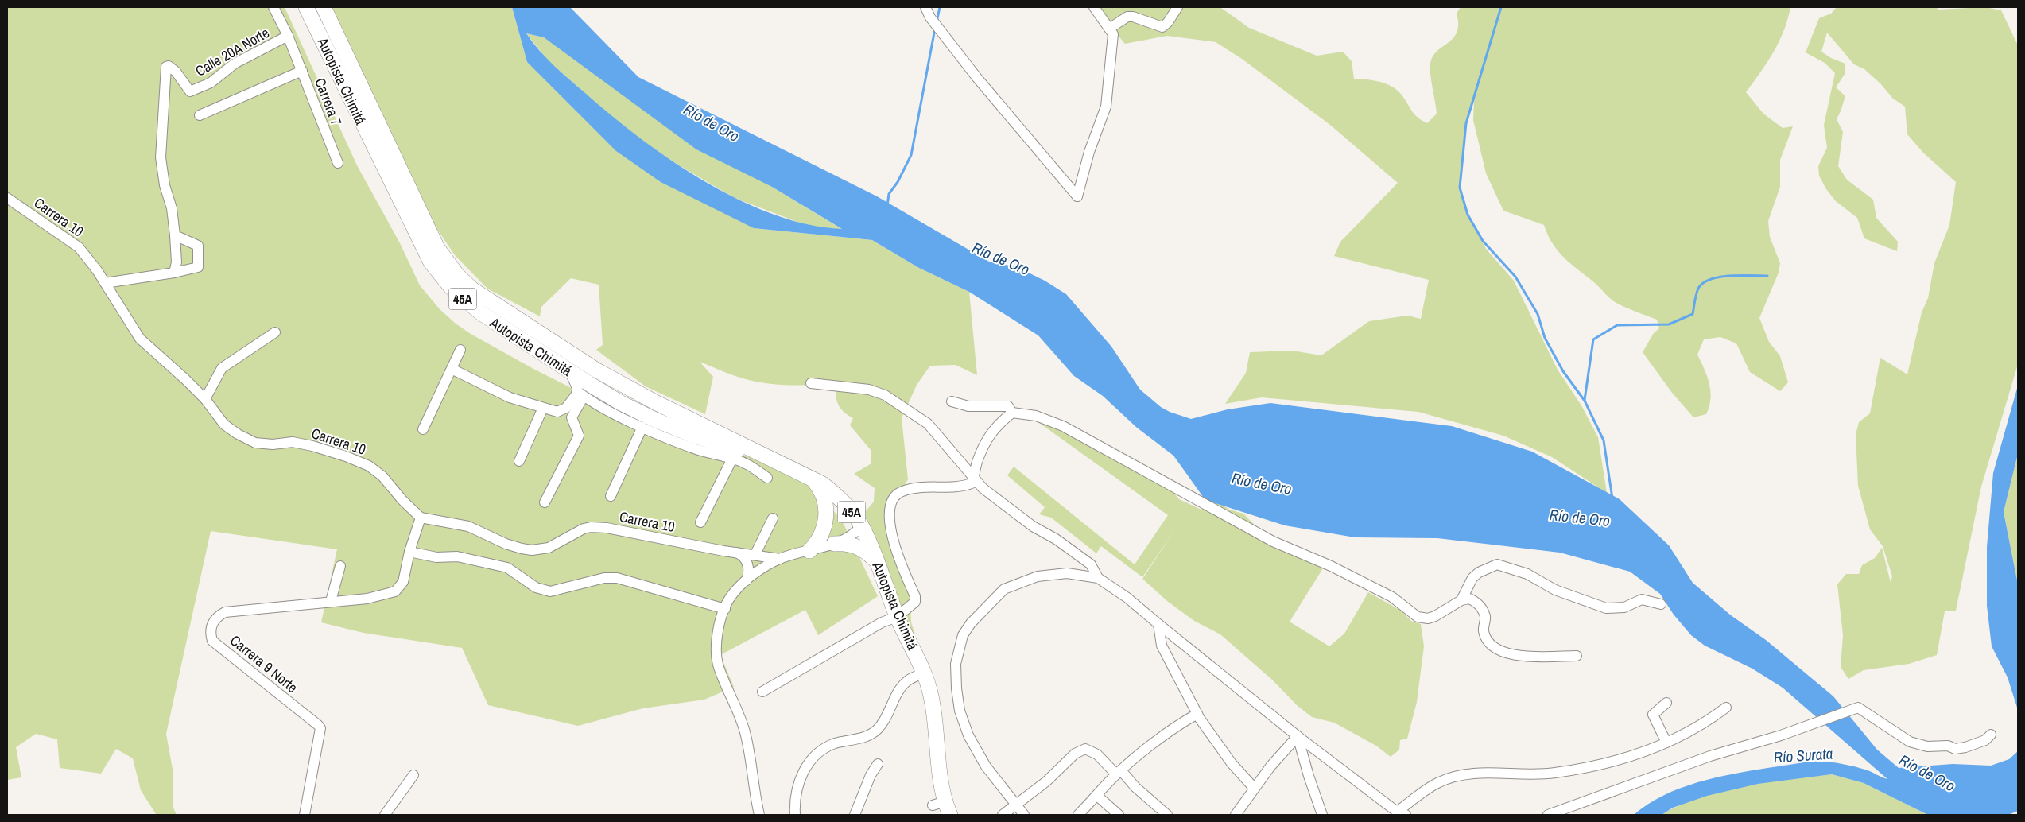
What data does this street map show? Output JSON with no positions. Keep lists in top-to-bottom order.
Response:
{
  "streets": {
    "highway": ["Autopista Chimitá", "45A"],
    "street": [
      "Calle 20A Norte",
      "Carrera 7",
      "Carrera 10",
      "Carrera 9 Norte"
    ]
  },
  "crossings": [
    ["Calle 20A Norte", "Carrera 7"]
  ],
  "water": ["Río de Oro", "Río Surata"]
}
